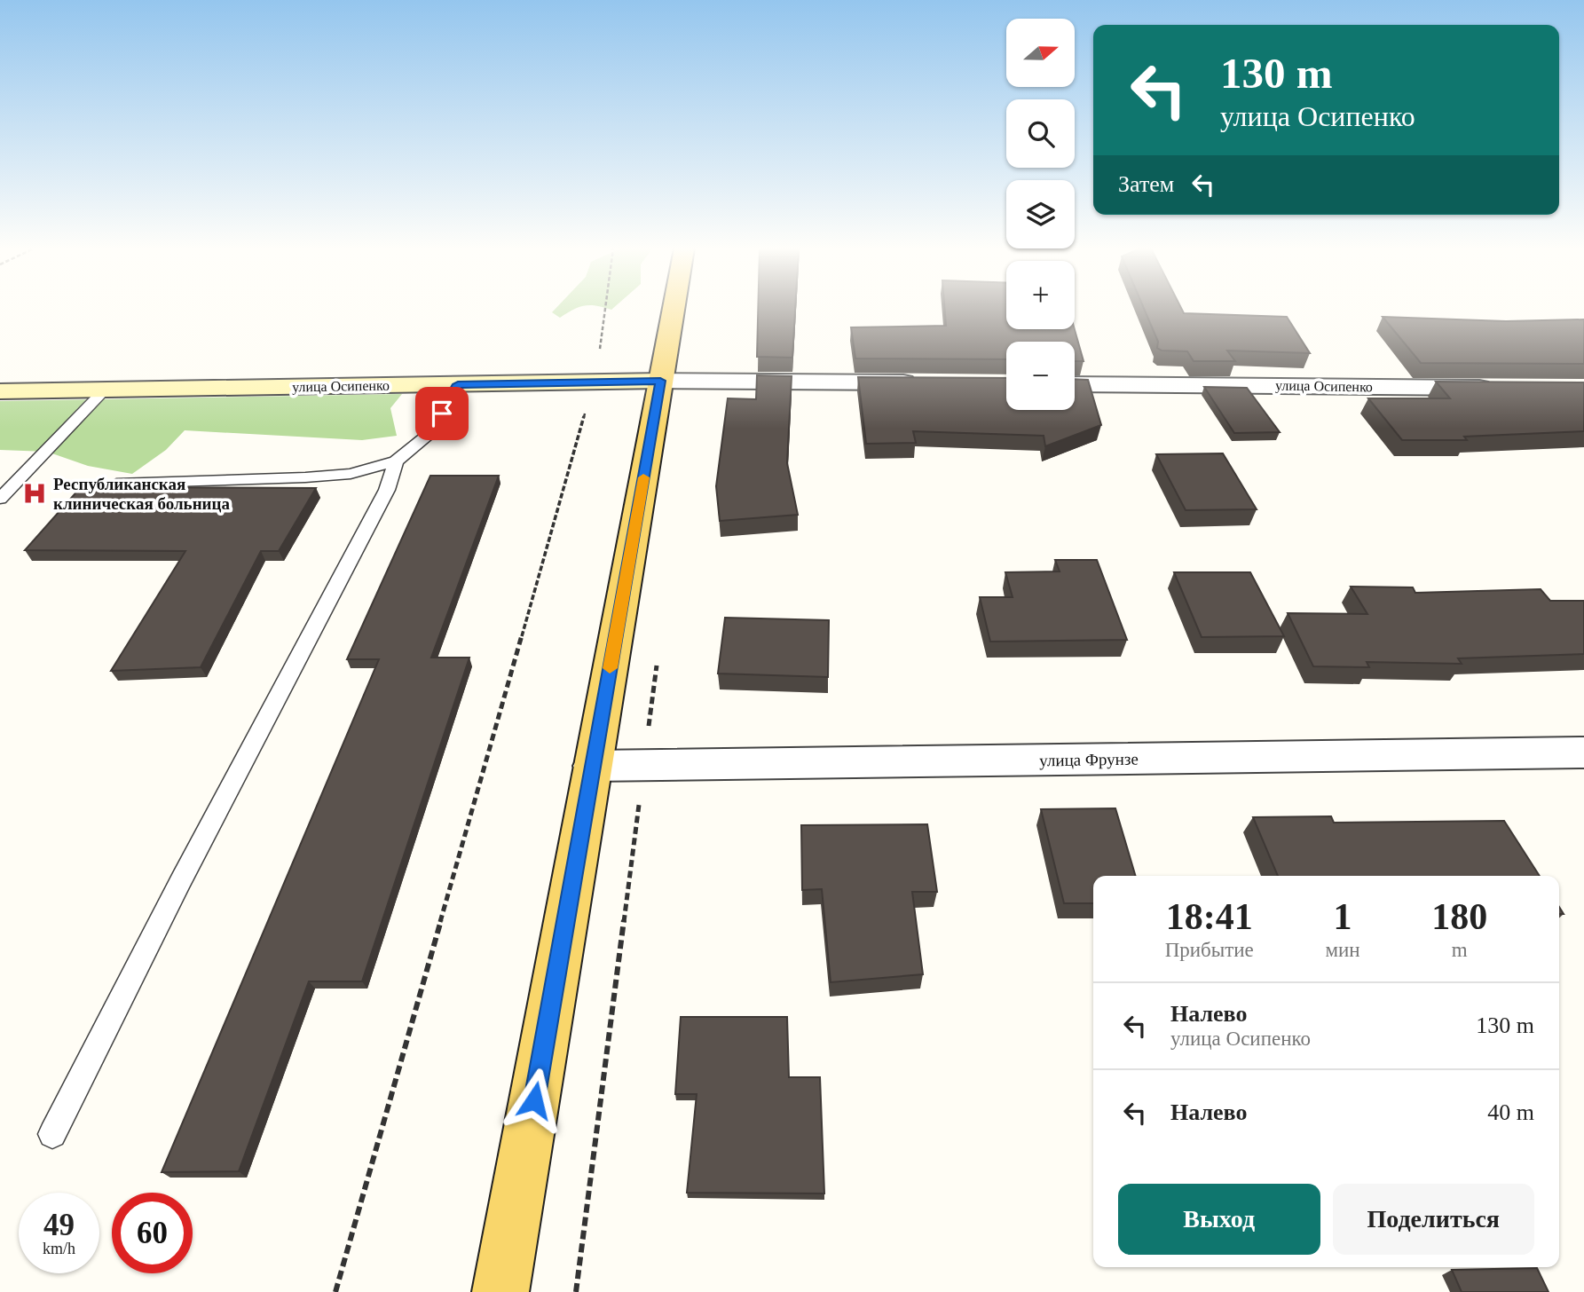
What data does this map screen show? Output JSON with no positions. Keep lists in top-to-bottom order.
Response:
{
  "streets": {
    "street": ["улица Осипенко", "улица Фрунзе"]
  },
  "places": {
    "hospital": ["Республиканская клиническая больница"]
  },
  "north": "right",
  "page": {
    "map_buttons": ["+", "−"],
    "turn": ["130 m", "улица Осипенко"],
    "then": "Затем",
    "eta": [
      "18:41",
      "Прибытие",
      "1",
      "мин",
      "180",
      "m"
    ],
    "list": [
      {
        "name": "Налево",
        "note": "улица Осипенко",
        "value": "130 m"
      },
      {
        "name": "Налево",
        "value": "40 m"
      }
    ],
    "buttons": ["Выход", "Поделиться"],
    "speed": "49 km/h",
    "limit": "60"
  }
}
